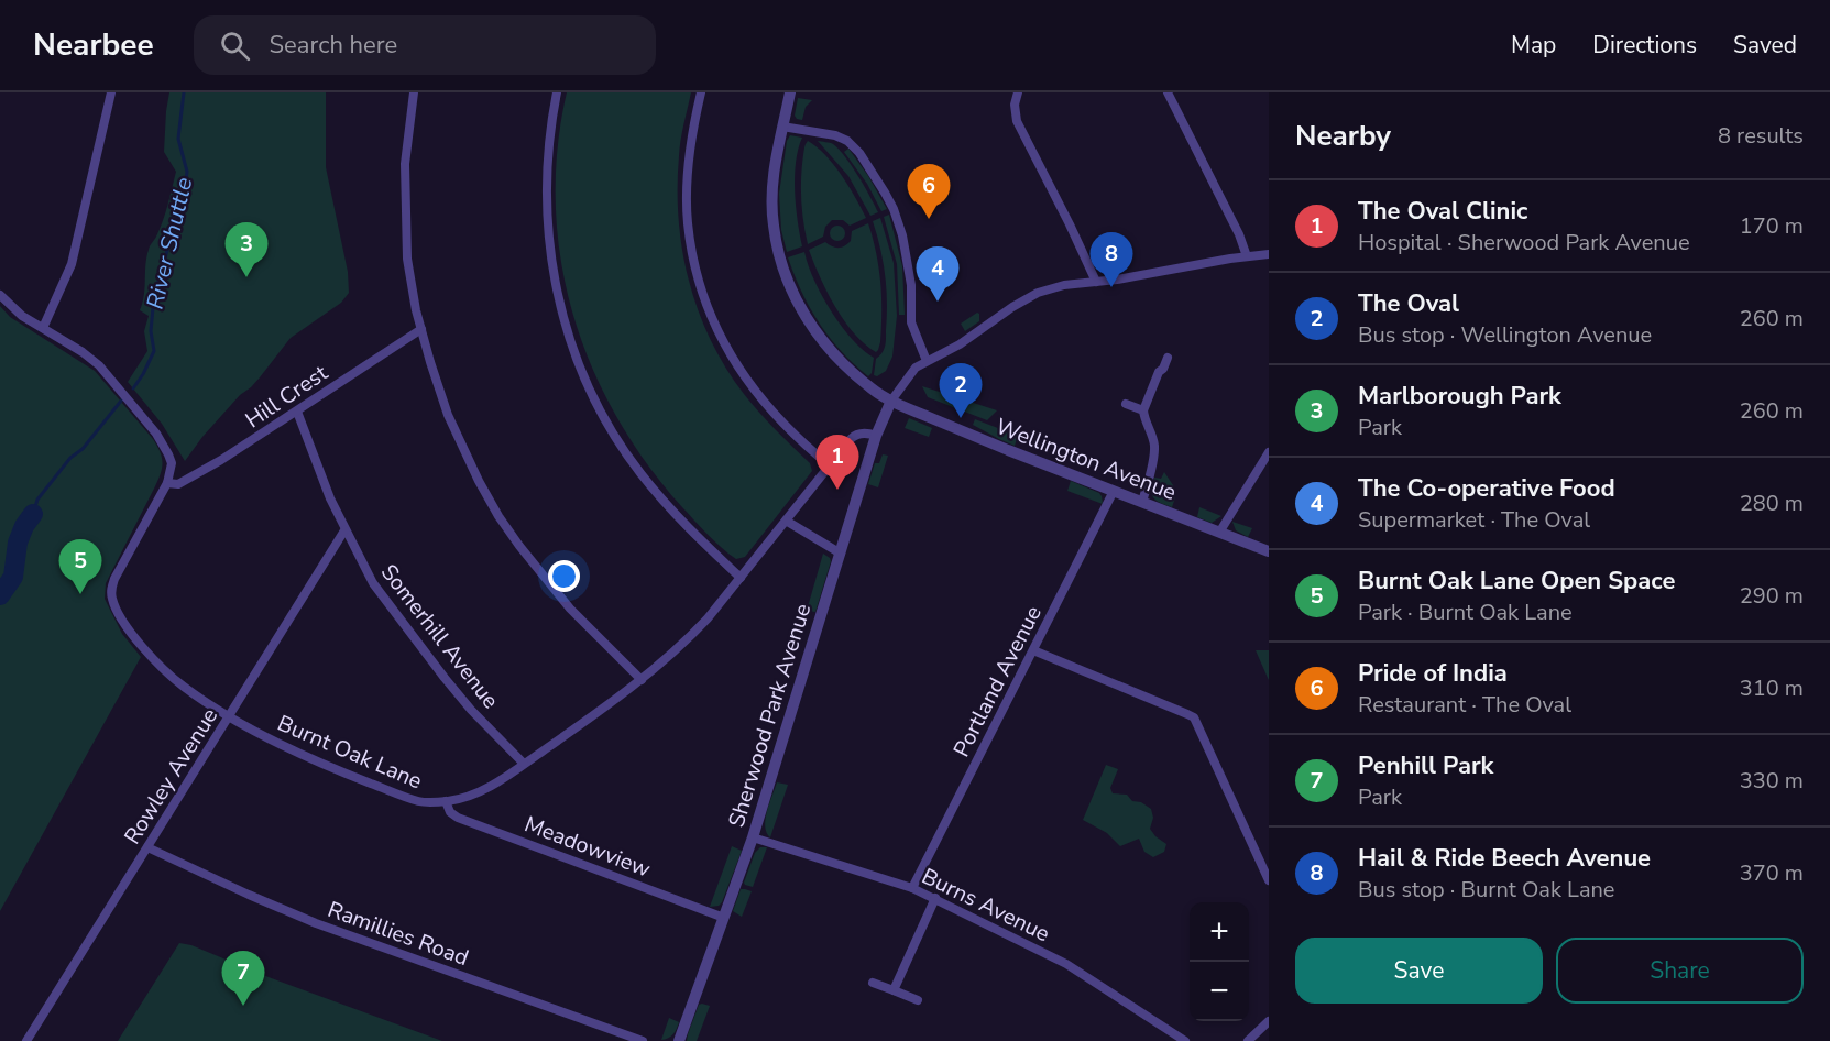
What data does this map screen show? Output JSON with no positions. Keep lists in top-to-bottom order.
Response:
{
  "streets": {
    "street": [
      "Hill Crest",
      "Wellington Avenue",
      "Somerhill Avenue",
      "Portland Avenue",
      "Sherwood Park Avenue",
      "Burnt Oak Lane",
      "Rowley Avenue",
      "Meadowview",
      "Burns Avenue",
      "Ramillies Road"
    ]
  },
  "crossings": [
    ["Hill Crest", "Somerhill Avenue"],
    ["Hill Crest", "Burnt Oak Lane"],
    ["Wellington Avenue", "Portland Avenue"],
    ["Wellington Avenue", "Sherwood Park Avenue"],
    ["Somerhill Avenue", "Burnt Oak Lane"],
    ["Somerhill Avenue", "Rowley Avenue"],
    ["Portland Avenue", "Burns Avenue"],
    ["Sherwood Park Avenue", "Burnt Oak Lane"],
    ["Sherwood Park Avenue", "Meadowview"],
    ["Sherwood Park Avenue", "Burns Avenue"],
    ["Burnt Oak Lane", "Rowley Avenue"],
    ["Burnt Oak Lane", "Meadowview"],
    ["Rowley Avenue", "Ramillies Road"]
  ],
  "water": ["River Shuttle"],
  "page": {
    "header": "Nearbee",
    "search": "Search here",
    "nav": ["Map", "Directions", "Saved"],
    "heading": ["Nearby", "8 results"],
    "pins": [
      "6",
      "3",
      "8",
      "4",
      "2",
      "1",
      "5",
      "7"
    ],
    "list": [
      {
        "mark": "1",
        "name": "The Oval Clinic",
        "note": "Hospital · Sherwood Park Avenue",
        "value": "170 m"
      },
      {
        "mark": "2",
        "name": "The Oval",
        "note": "Bus stop · Wellington Avenue",
        "value": "260 m"
      },
      {
        "mark": "3",
        "name": "Marlborough Park",
        "note": "Park",
        "value": "260 m"
      },
      {
        "mark": "4",
        "name": "The Co-operative Food",
        "note": "Supermarket · The Oval",
        "value": "280 m"
      },
      {
        "mark": "5",
        "name": "Burnt Oak Lane Open Space",
        "note": "Park · Burnt Oak Lane",
        "value": "290 m"
      },
      {
        "mark": "6",
        "name": "Pride of India",
        "note": "Restaurant · The Oval",
        "value": "310 m"
      },
      {
        "mark": "7",
        "name": "Penhill Park",
        "note": "Park",
        "value": "330 m"
      },
      {
        "mark": "8",
        "name": "Hail & Ride Beech Avenue",
        "note": "Bus stop · Burnt Oak Lane",
        "value": "370 m"
      }
    ],
    "map_buttons": ["+", "−"],
    "buttons": ["Save", "Share"]
  }
}
